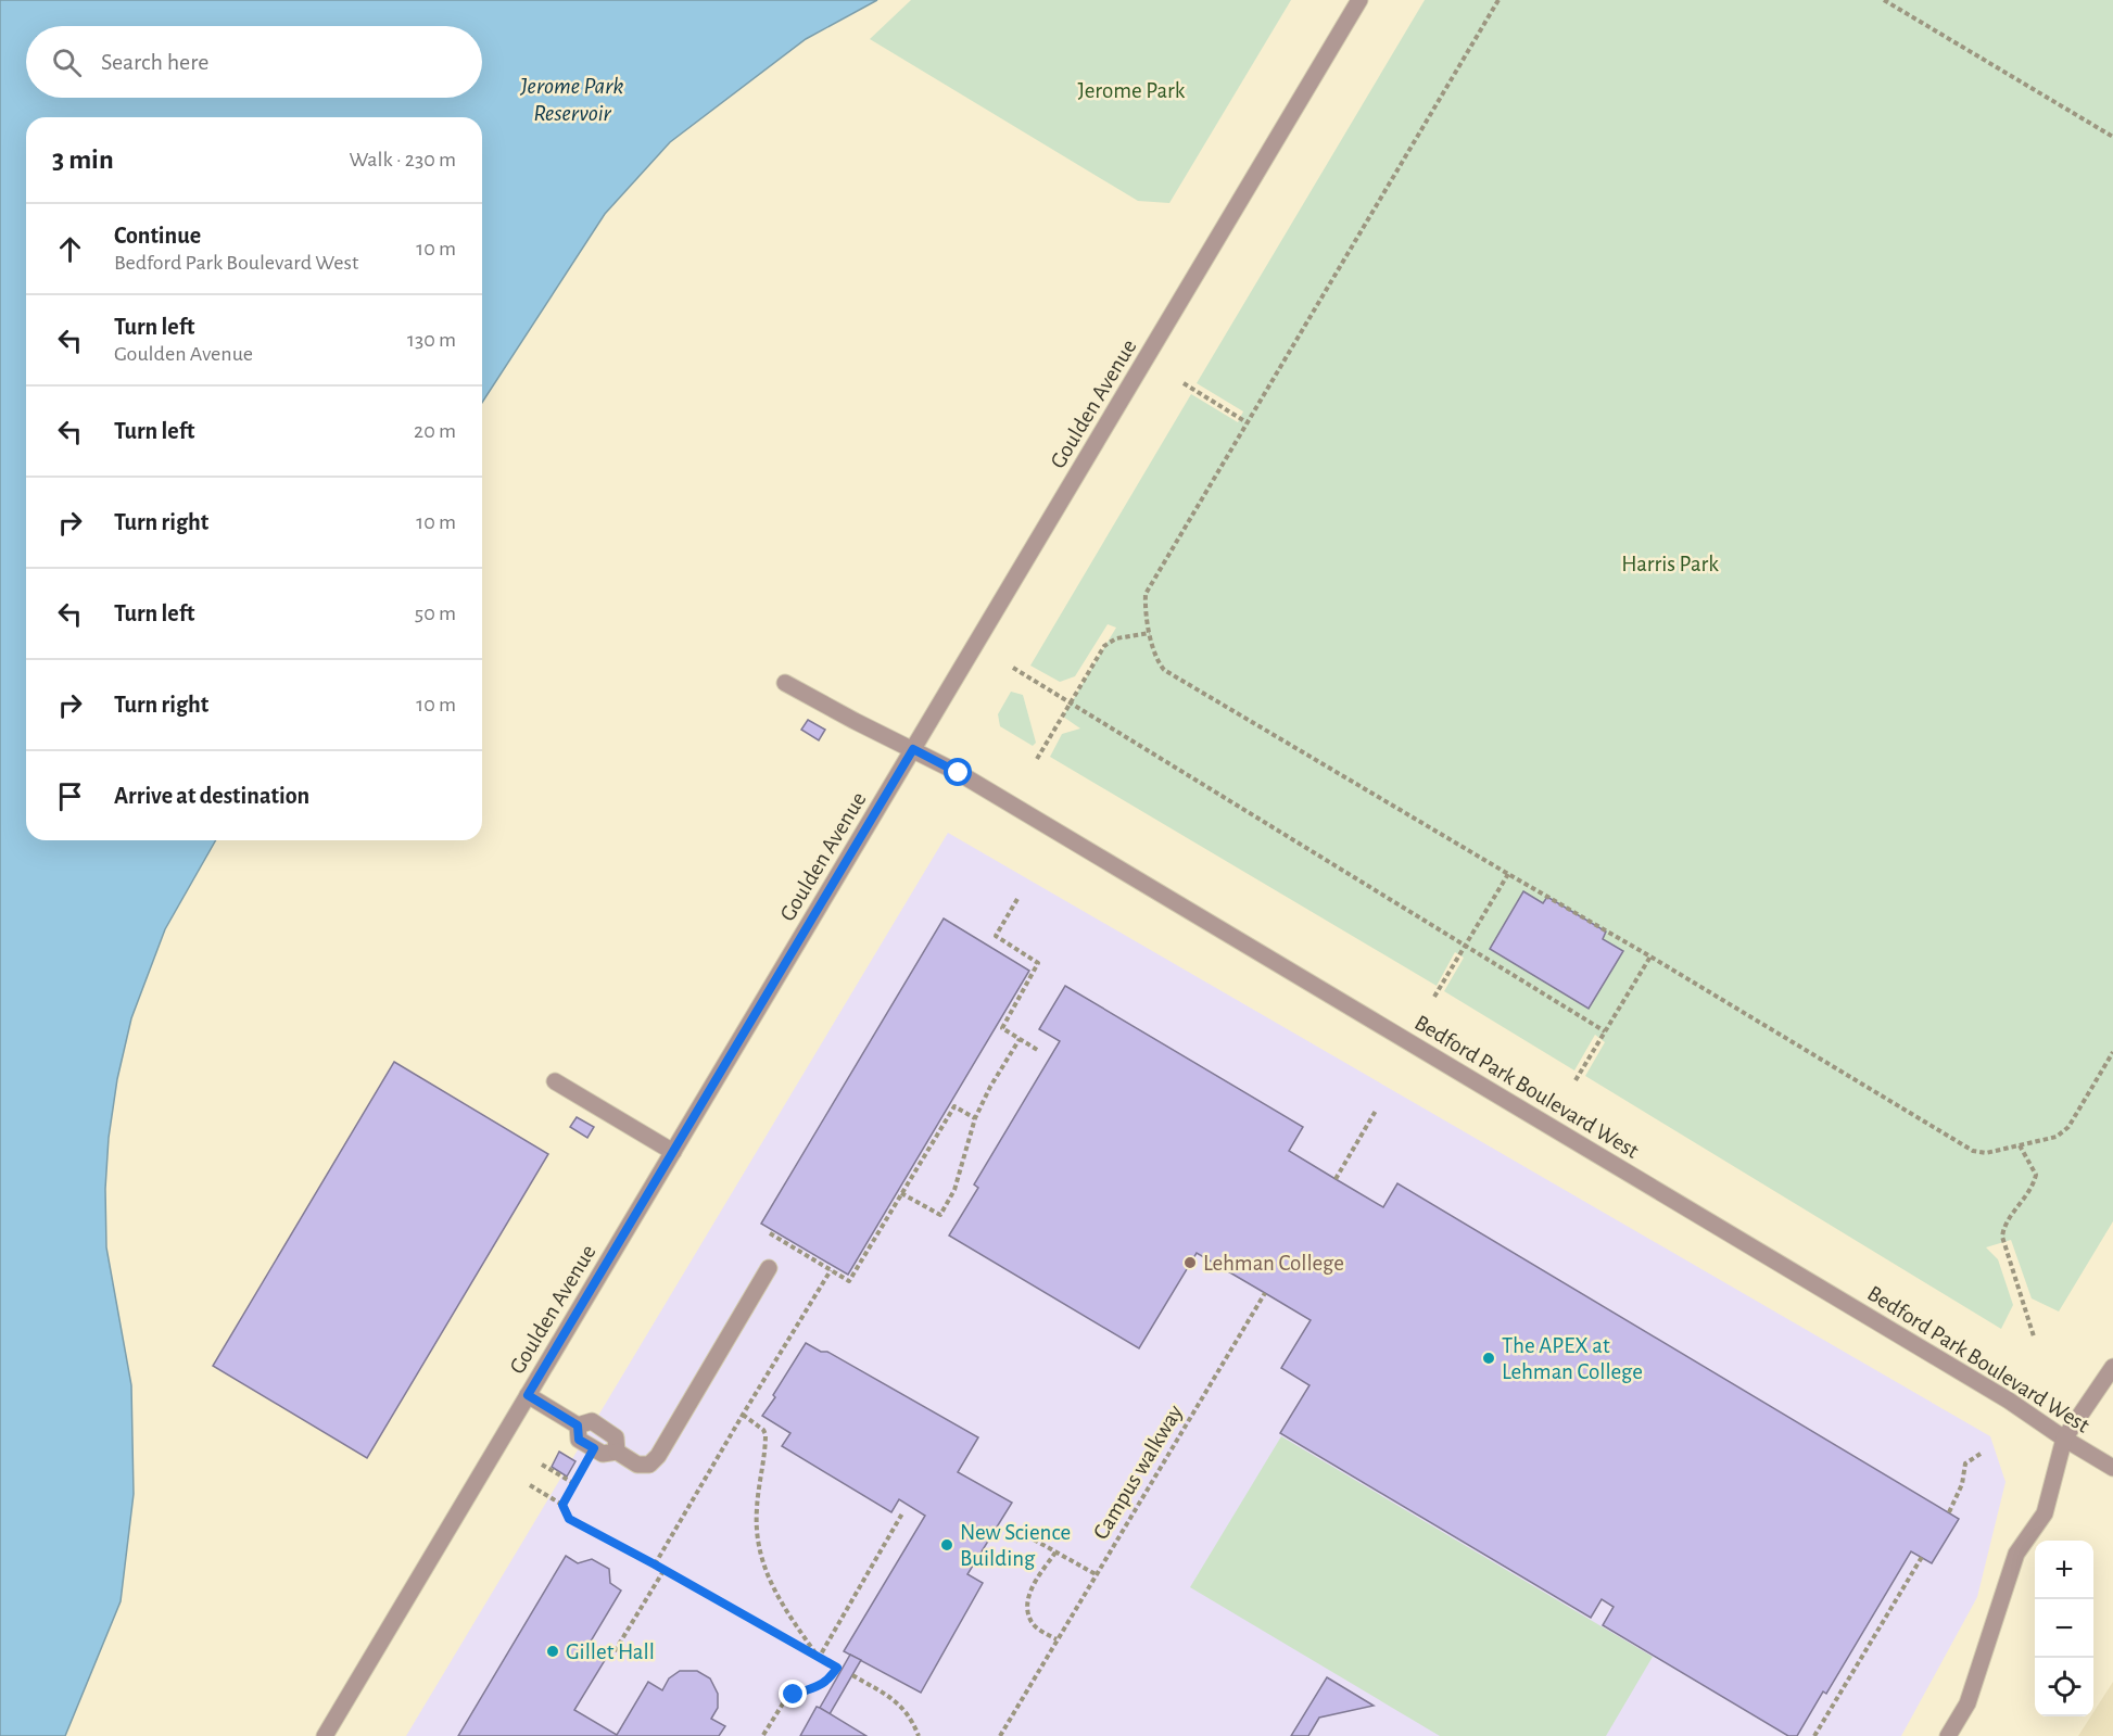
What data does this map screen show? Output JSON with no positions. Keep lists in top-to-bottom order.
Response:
{
  "streets": {
    "street": ["Goulden Avenue", "Bedford Park Boulevard West"],
    "path": ["Campus walkway"]
  },
  "crossings": [
    ["Goulden Avenue", "Bedford Park Boulevard West"]
  ],
  "water": ["Jerome Park Reservoir"],
  "parks": ["Jerome Park", "Harris Park"],
  "places": [
    "Lehman College",
    "The APEX at Lehman College",
    "New Science Building",
    "Gillet Hall"
  ],
  "page": {
    "search": "Search here",
    "heading": ["3 min", "Walk · 230 m"],
    "list": [
      ["Continue", "Bedford Park Boulevard West", "10 m"],
      ["Turn left", "Goulden Avenue", "130 m"],
      ["Turn left", "20 m"],
      ["Turn right", "10 m"],
      ["Turn left", "50 m"],
      ["Turn right", "10 m"],
      "Arrive at destination"
    ],
    "map_buttons": ["+", "−"]
  }
}
